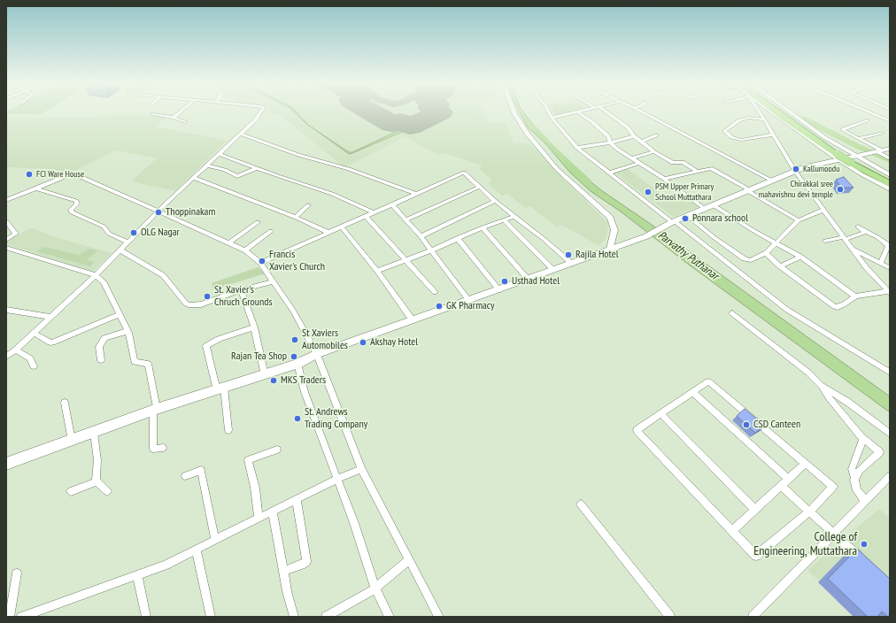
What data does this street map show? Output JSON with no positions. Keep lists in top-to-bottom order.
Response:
{
  "water": ["Parvathy Puthanar"],
  "places": [
    "Kallumoodu",
    "FCI Ware House",
    "Chirakkal sree mahavishnu devi temple",
    "PSM Upper Primary School Muttathara",
    "Thoppinakam",
    "Ponnara school",
    "OLG Nagar",
    "Rajila Hotel",
    "Francis Xavier's Church",
    "Usthad Hotel",
    "St. Xavier's Chruch Grounds",
    "GK Pharmacy",
    "St Xaviers Automobiles",
    "Akshay Hotel",
    "Rajan Tea Shop",
    "MKS Traders",
    "St. Andrews Trading Company",
    "CSD Canteen",
    "College of Engineering, Muttathara"
  ]
}
